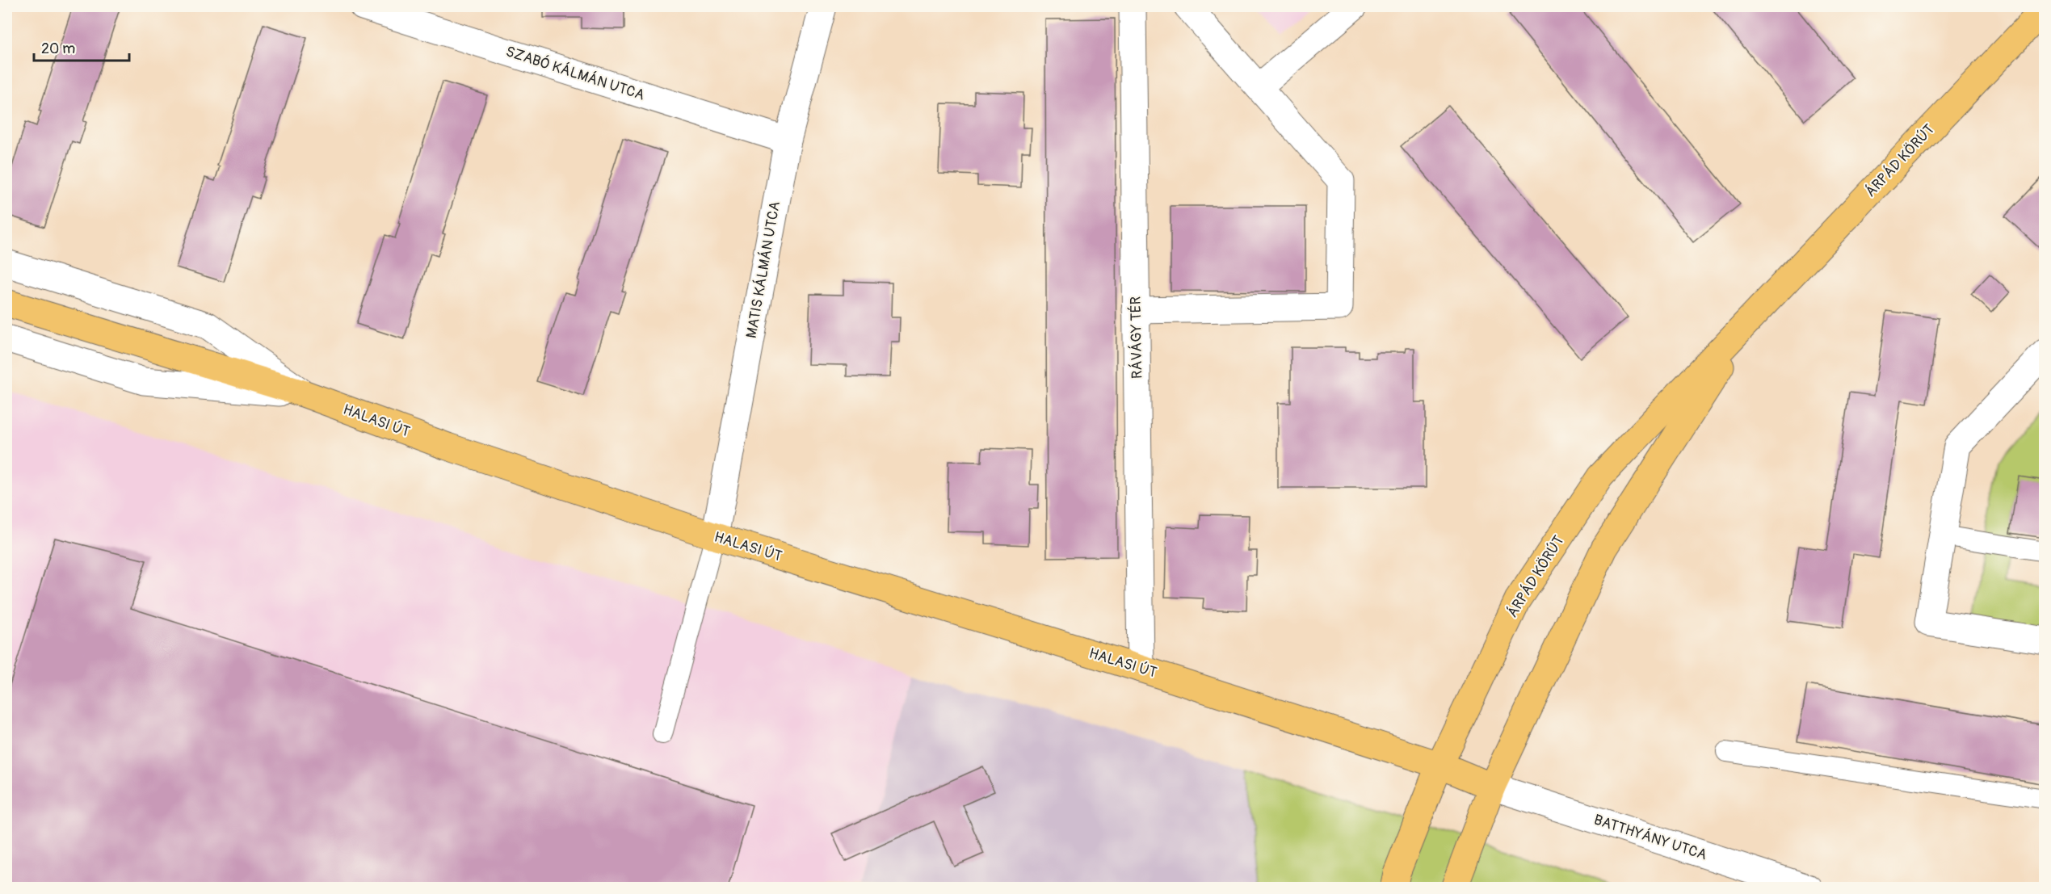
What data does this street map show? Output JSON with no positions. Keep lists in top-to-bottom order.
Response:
{
  "streets": {
    "main road": ["ÁRPÁD KÖRÚT", "HALASI ÚT"],
    "street": [
      "SZABÓ KÁLMÁN UTCA",
      "MATIS KÁLMÁN UTCA",
      "RÁVÁGY TÉR",
      "BATTHYÁNY UTCA"
    ]
  },
  "crossings": [
    ["SZABÓ KÁLMÁN UTCA", "MATIS KÁLMÁN UTCA"],
    ["ÁRPÁD KÖRÚT", "HALASI ÚT"],
    ["ÁRPÁD KÖRÚT", "BATTHYÁNY UTCA"],
    ["MATIS KÁLMÁN UTCA", "HALASI ÚT"],
    ["RÁVÁGY TÉR", "HALASI ÚT"],
    ["HALASI ÚT", "BATTHYÁNY UTCA"]
  ],
  "scale_bar": "20 m"
}
